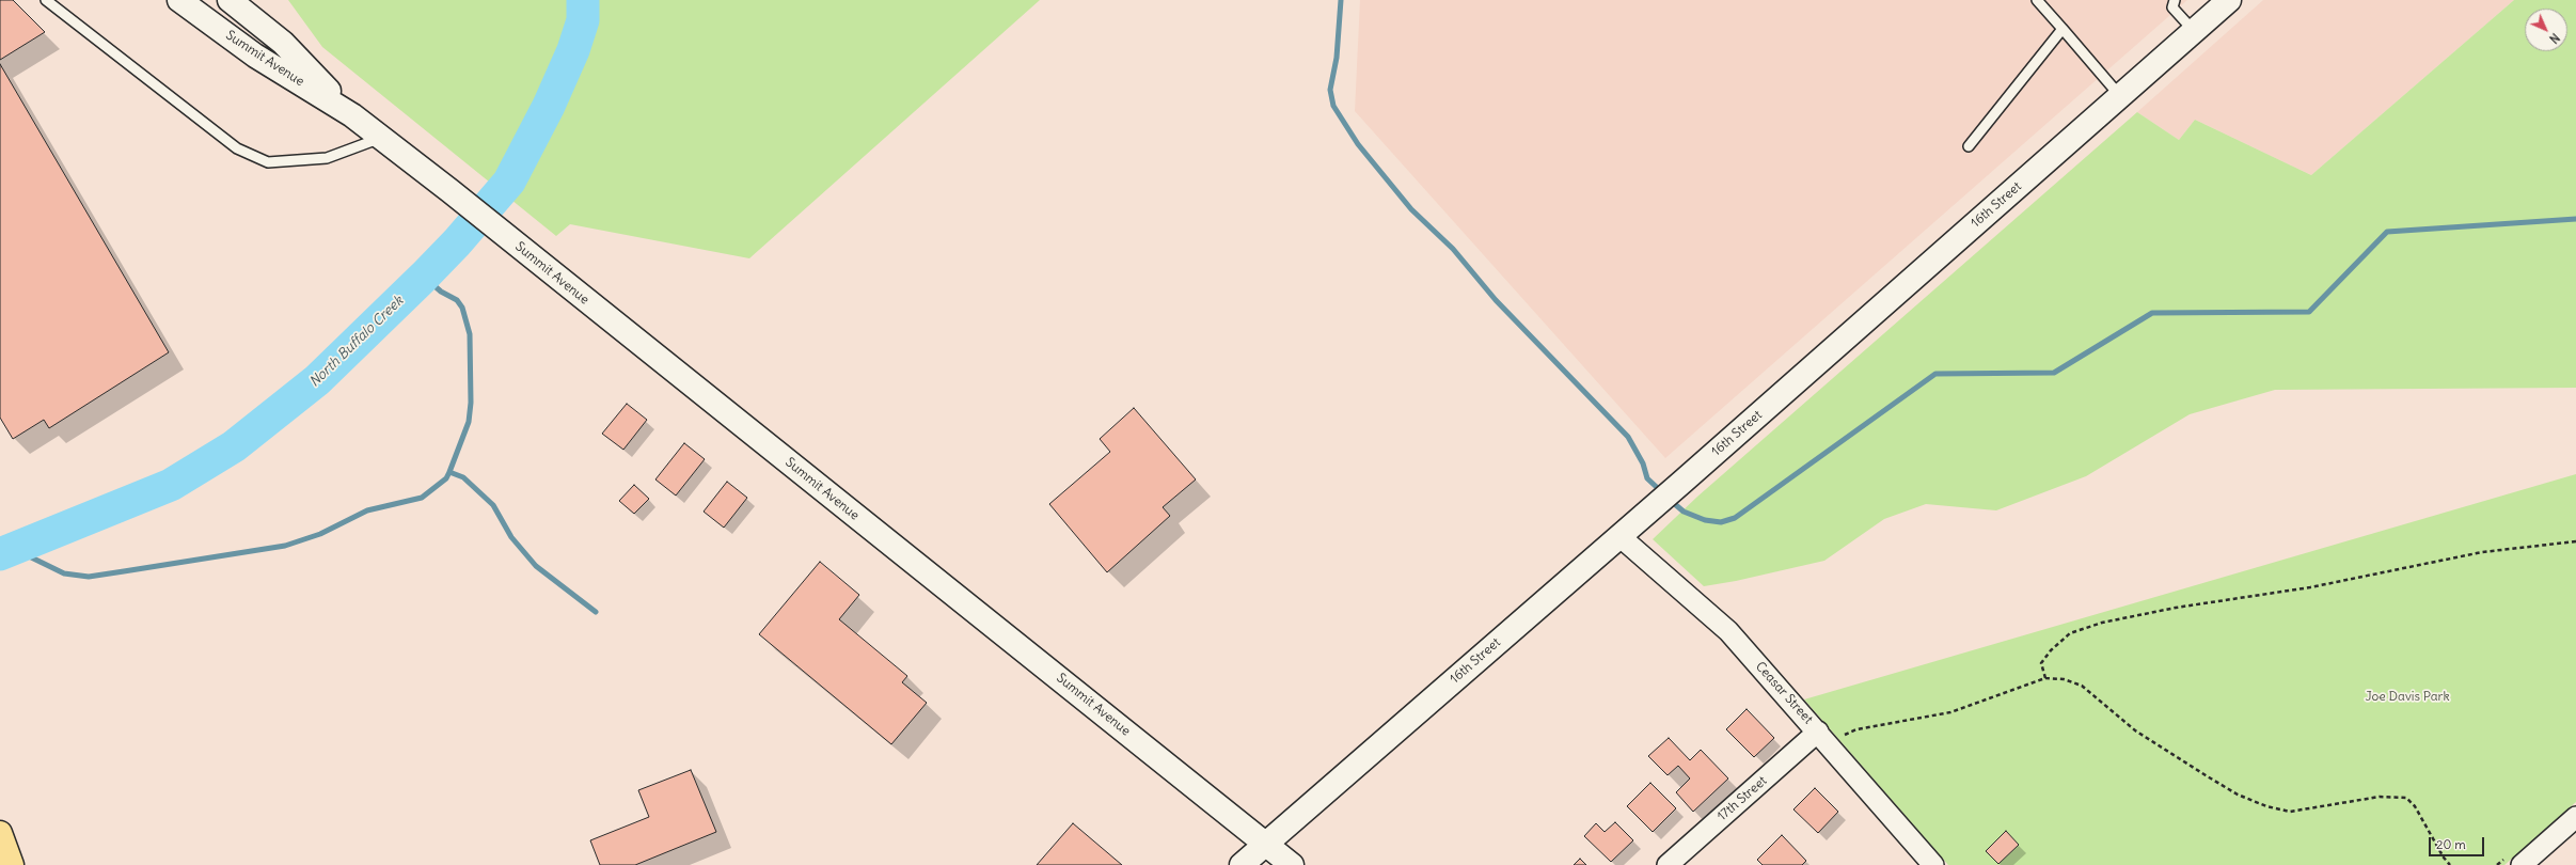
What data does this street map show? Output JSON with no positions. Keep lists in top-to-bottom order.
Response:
{
  "streets": {
    "main road": ["Summit Avenue", "16th Street"],
    "street": ["Ceasar Street", "17th Street"]
  },
  "crossings": [
    ["Summit Avenue", "16th Street"],
    ["16th Street", "Ceasar Street"],
    ["Ceasar Street", "17th Street"]
  ],
  "water": ["North Buffalo Creek"],
  "parks": ["Joe Davis Park"],
  "scale_bar": "20 m",
  "north": "bottom right"
}
